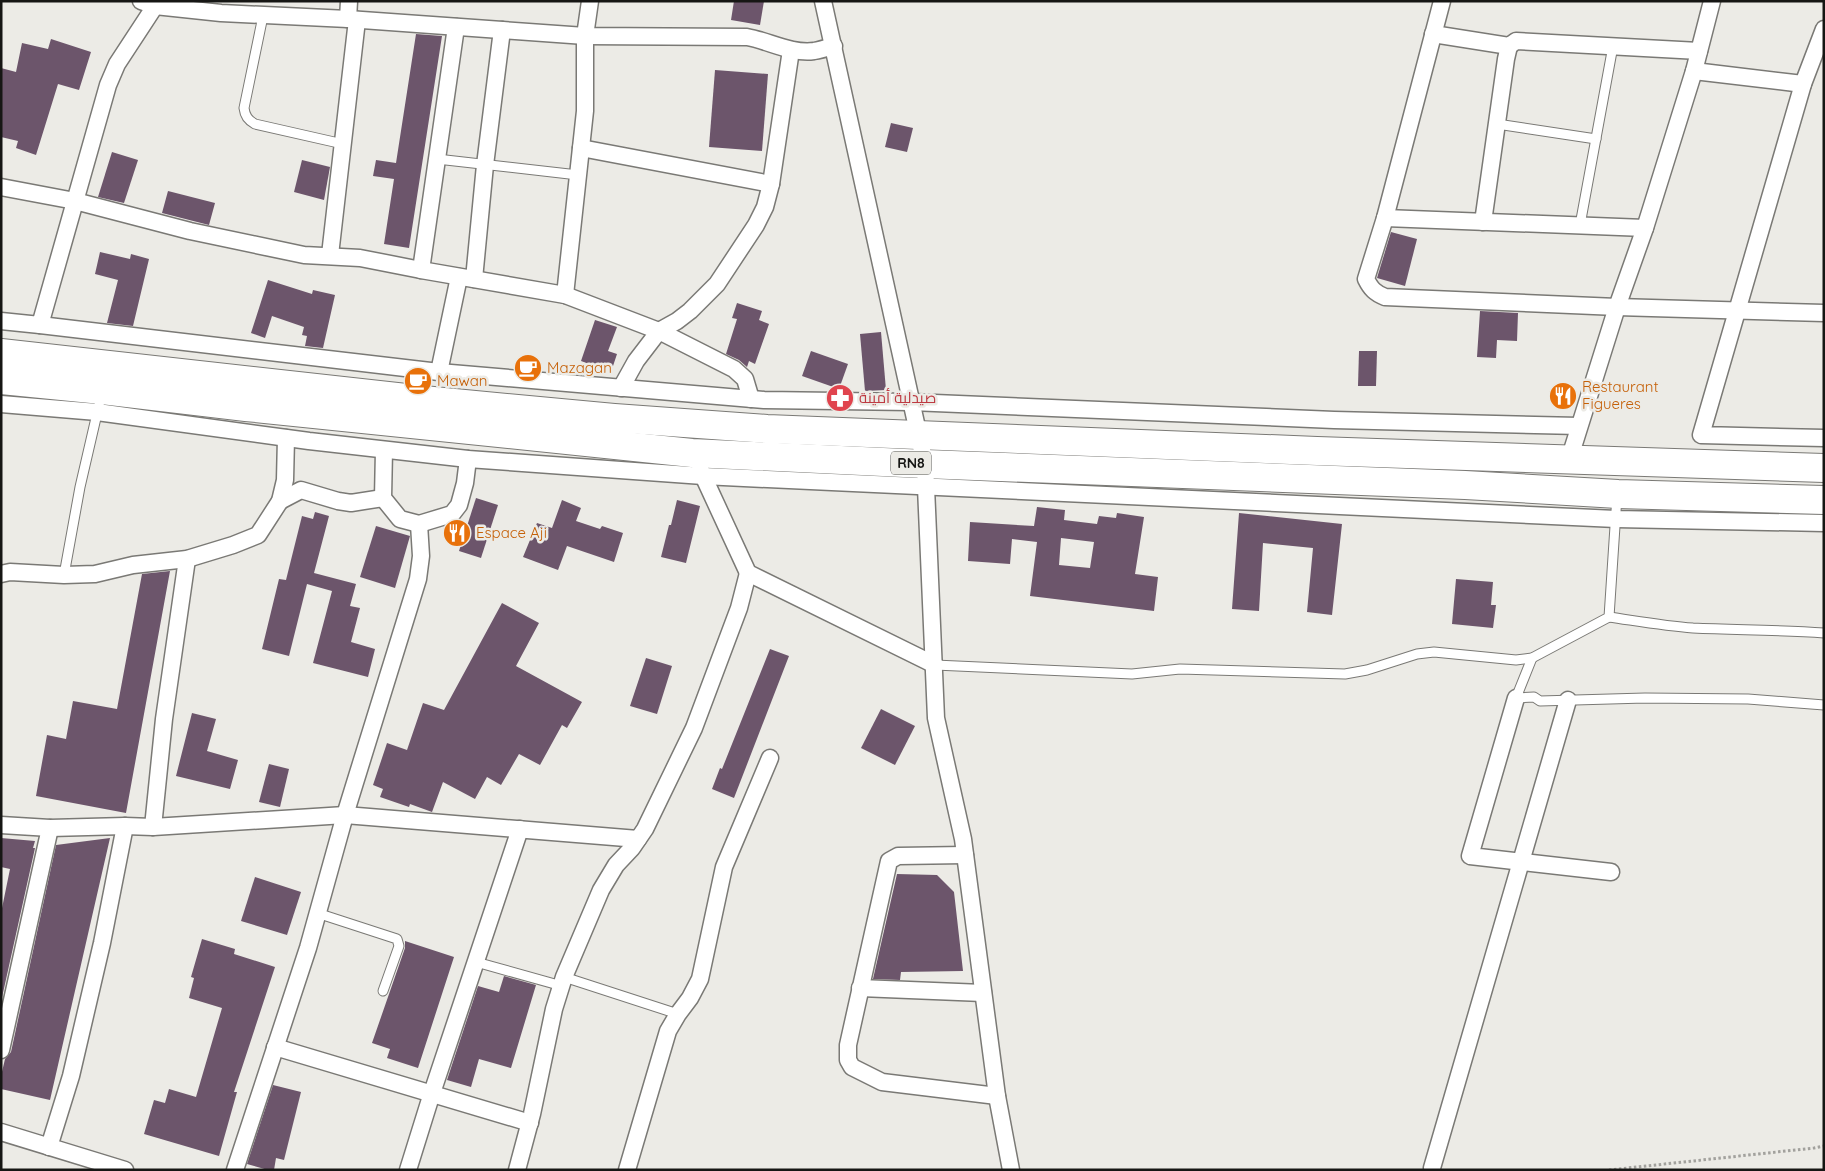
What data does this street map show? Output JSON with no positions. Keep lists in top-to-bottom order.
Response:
{
  "streets": {
    "highway": ["RN8"]
  },
  "places": {
    "cafe": ["Mazagan", "Mawan"],
    "restaurant": ["Restaurant Figueres", "Espace Aji"],
    "pharmacy": ["صيدلية أمينة"]
  }
}
